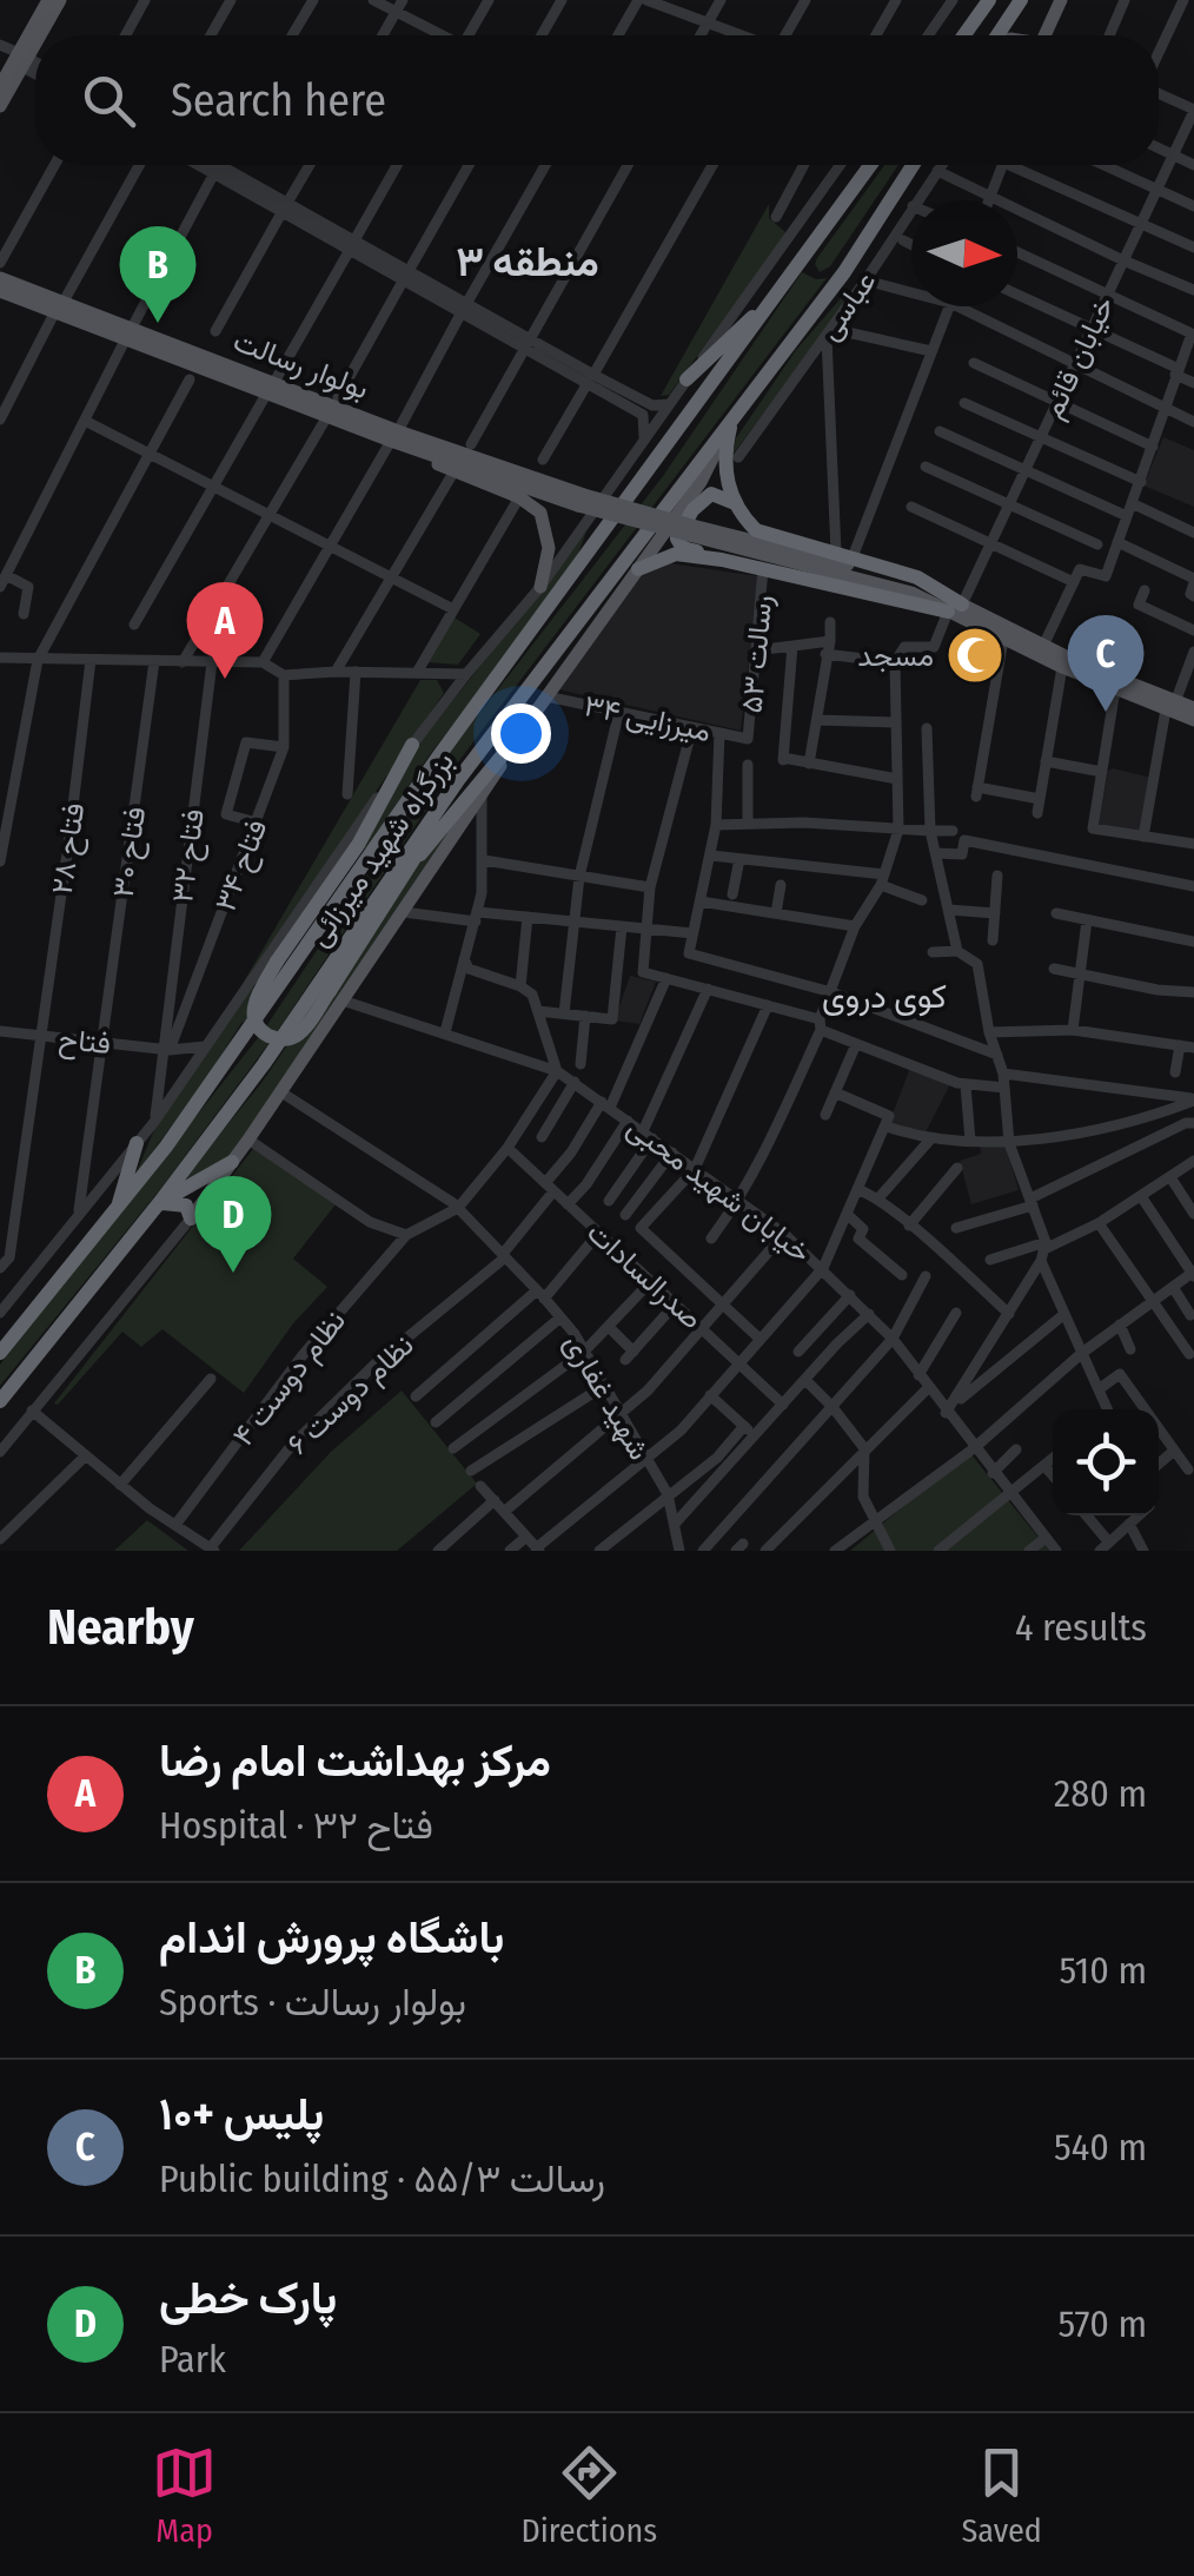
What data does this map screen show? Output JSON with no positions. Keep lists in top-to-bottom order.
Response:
{
  "streets": {
    "highway": ["بزرگراه شهید میرزائی"],
    "main road": ["بولوار رسالت"],
    "street": [
      "عباسی",
      "خیابان قائم",
      "رسالت ۵۳",
      "میرزایی ۳۴",
      "فتاح ۲۸",
      "فتاح ۳۰",
      "فتاح ۳۲",
      "فتاح ۳۴",
      "فتاح",
      "خیابان شهید محبی",
      "صدرالسادات",
      "نظام دوست ۴",
      "نظام دوست ۶",
      "شهید غفاری"
    ]
  },
  "crossings": [
    ["رسالت ۵۳", "میرزایی ۳۴"],
    ["فتاح ۲۸", "فتاح"],
    ["فتاح ۳۰", "فتاح"],
    ["فتاح ۳۲", "فتاح ۳۴"],
    ["فتاح ۳۲", "فتاح"],
    ["فتاح ۳۴", "فتاح"],
    ["خیابان شهید محبی", "نظام دوست ۶"],
    ["صدرالسادات", "نظام دوست ۶"],
    ["نظام دوست ۶", "شهید غفاری"]
  ],
  "districts": ["منطقه ۳", "کوی دروی"],
  "places": {
    "mosque": ["مسجد"]
  },
  "north": "right",
  "page": {
    "search": "Search here",
    "pins": [
      "B",
      "A",
      "C",
      "D"
    ],
    "heading": ["Nearby", "4 results"],
    "list": [
      {
        "mark": "A",
        "name": "مرکز بهداشت امام رضا",
        "note": "Hospital · فتاح ۳۲",
        "value": "280 m"
      },
      {
        "mark": "B",
        "name": "باشگاه پرورش اندام",
        "note": "Sports · بولوار رسالت",
        "value": "510 m"
      },
      {
        "mark": "C",
        "name": "پلیس +۱۰",
        "note": "Public building · رسالت ۵۵/۳",
        "value": "540 m"
      },
      {
        "mark": "D",
        "name": "پارک خطی",
        "note": "Park",
        "value": "570 m"
      }
    ],
    "nav": ["Map", "Directions", "Saved"]
  }
}
